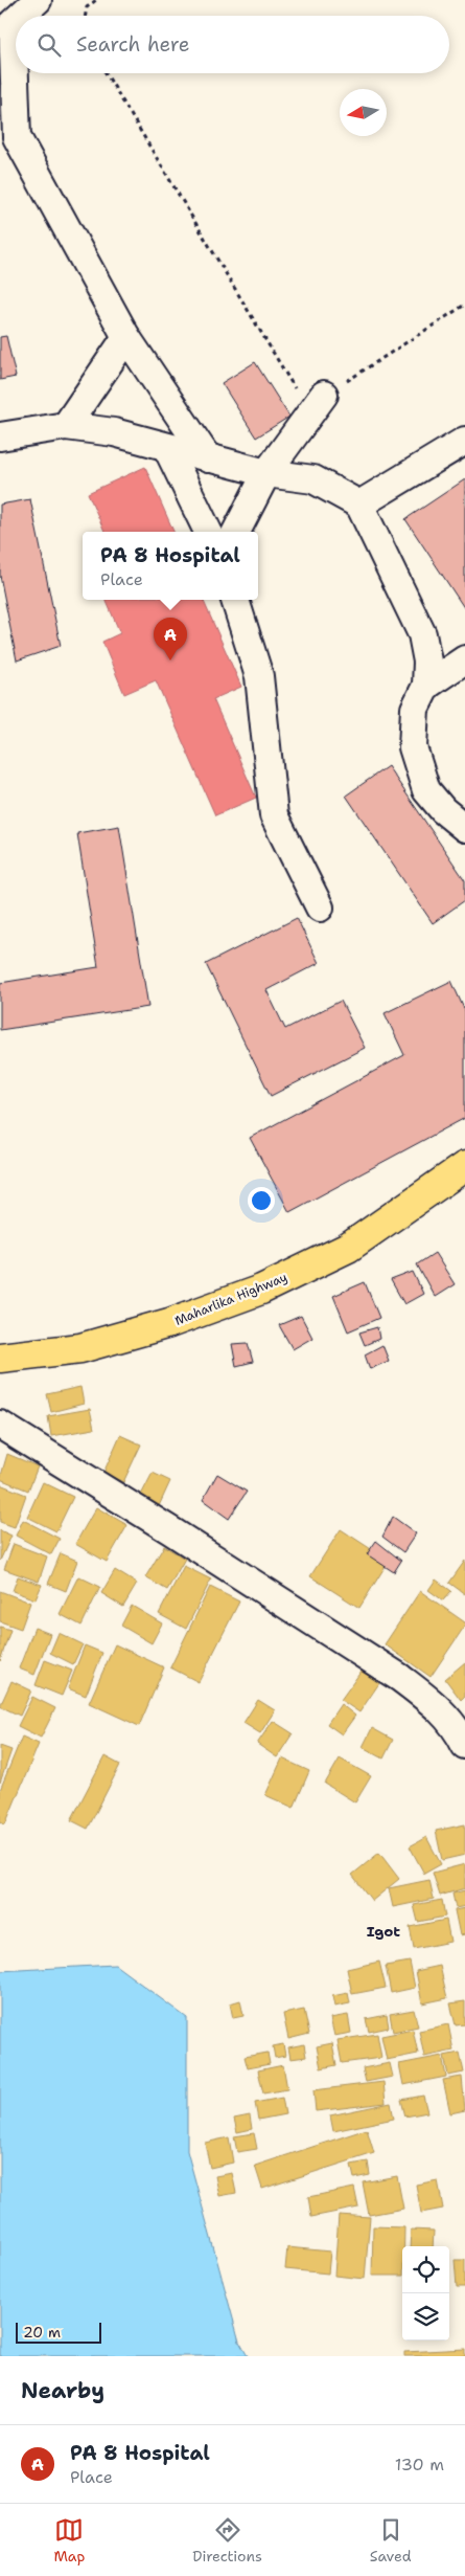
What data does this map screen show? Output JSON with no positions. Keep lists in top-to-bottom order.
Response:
{
  "streets": {
    "highway": ["Maharlika Highway"]
  },
  "districts": ["Igot"],
  "scale_bar": "20 m",
  "north": "left",
  "page": {
    "search": "Search here",
    "popup": ["PA 8 Hospital", "Place"],
    "pins": "A",
    "scale": "20 m",
    "heading": "Nearby",
    "list": [
      {
        "mark": "A",
        "name": "PA 8 Hospital",
        "note": "Place",
        "value": "130 m"
      }
    ],
    "nav": ["Map", "Directions", "Saved"]
  }
}
